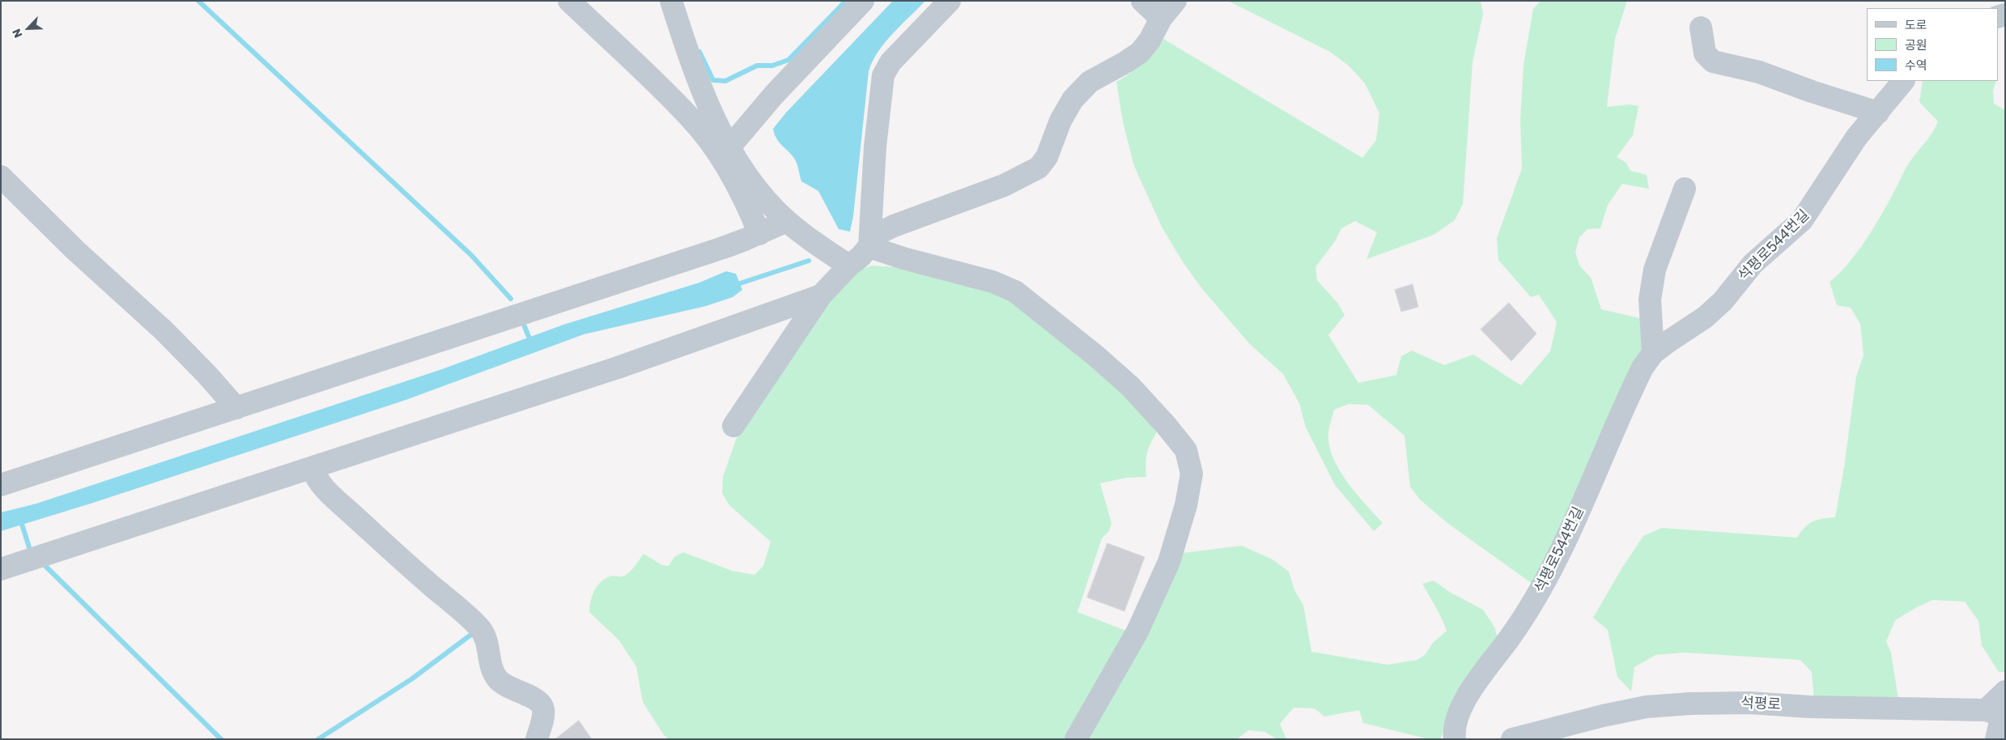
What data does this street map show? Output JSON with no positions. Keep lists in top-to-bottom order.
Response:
{
  "streets": {
    "street": ["석평로544번길", "석평로"]
  },
  "legend": ["도로", "공원", "수역"],
  "north": "bottom left"
}
